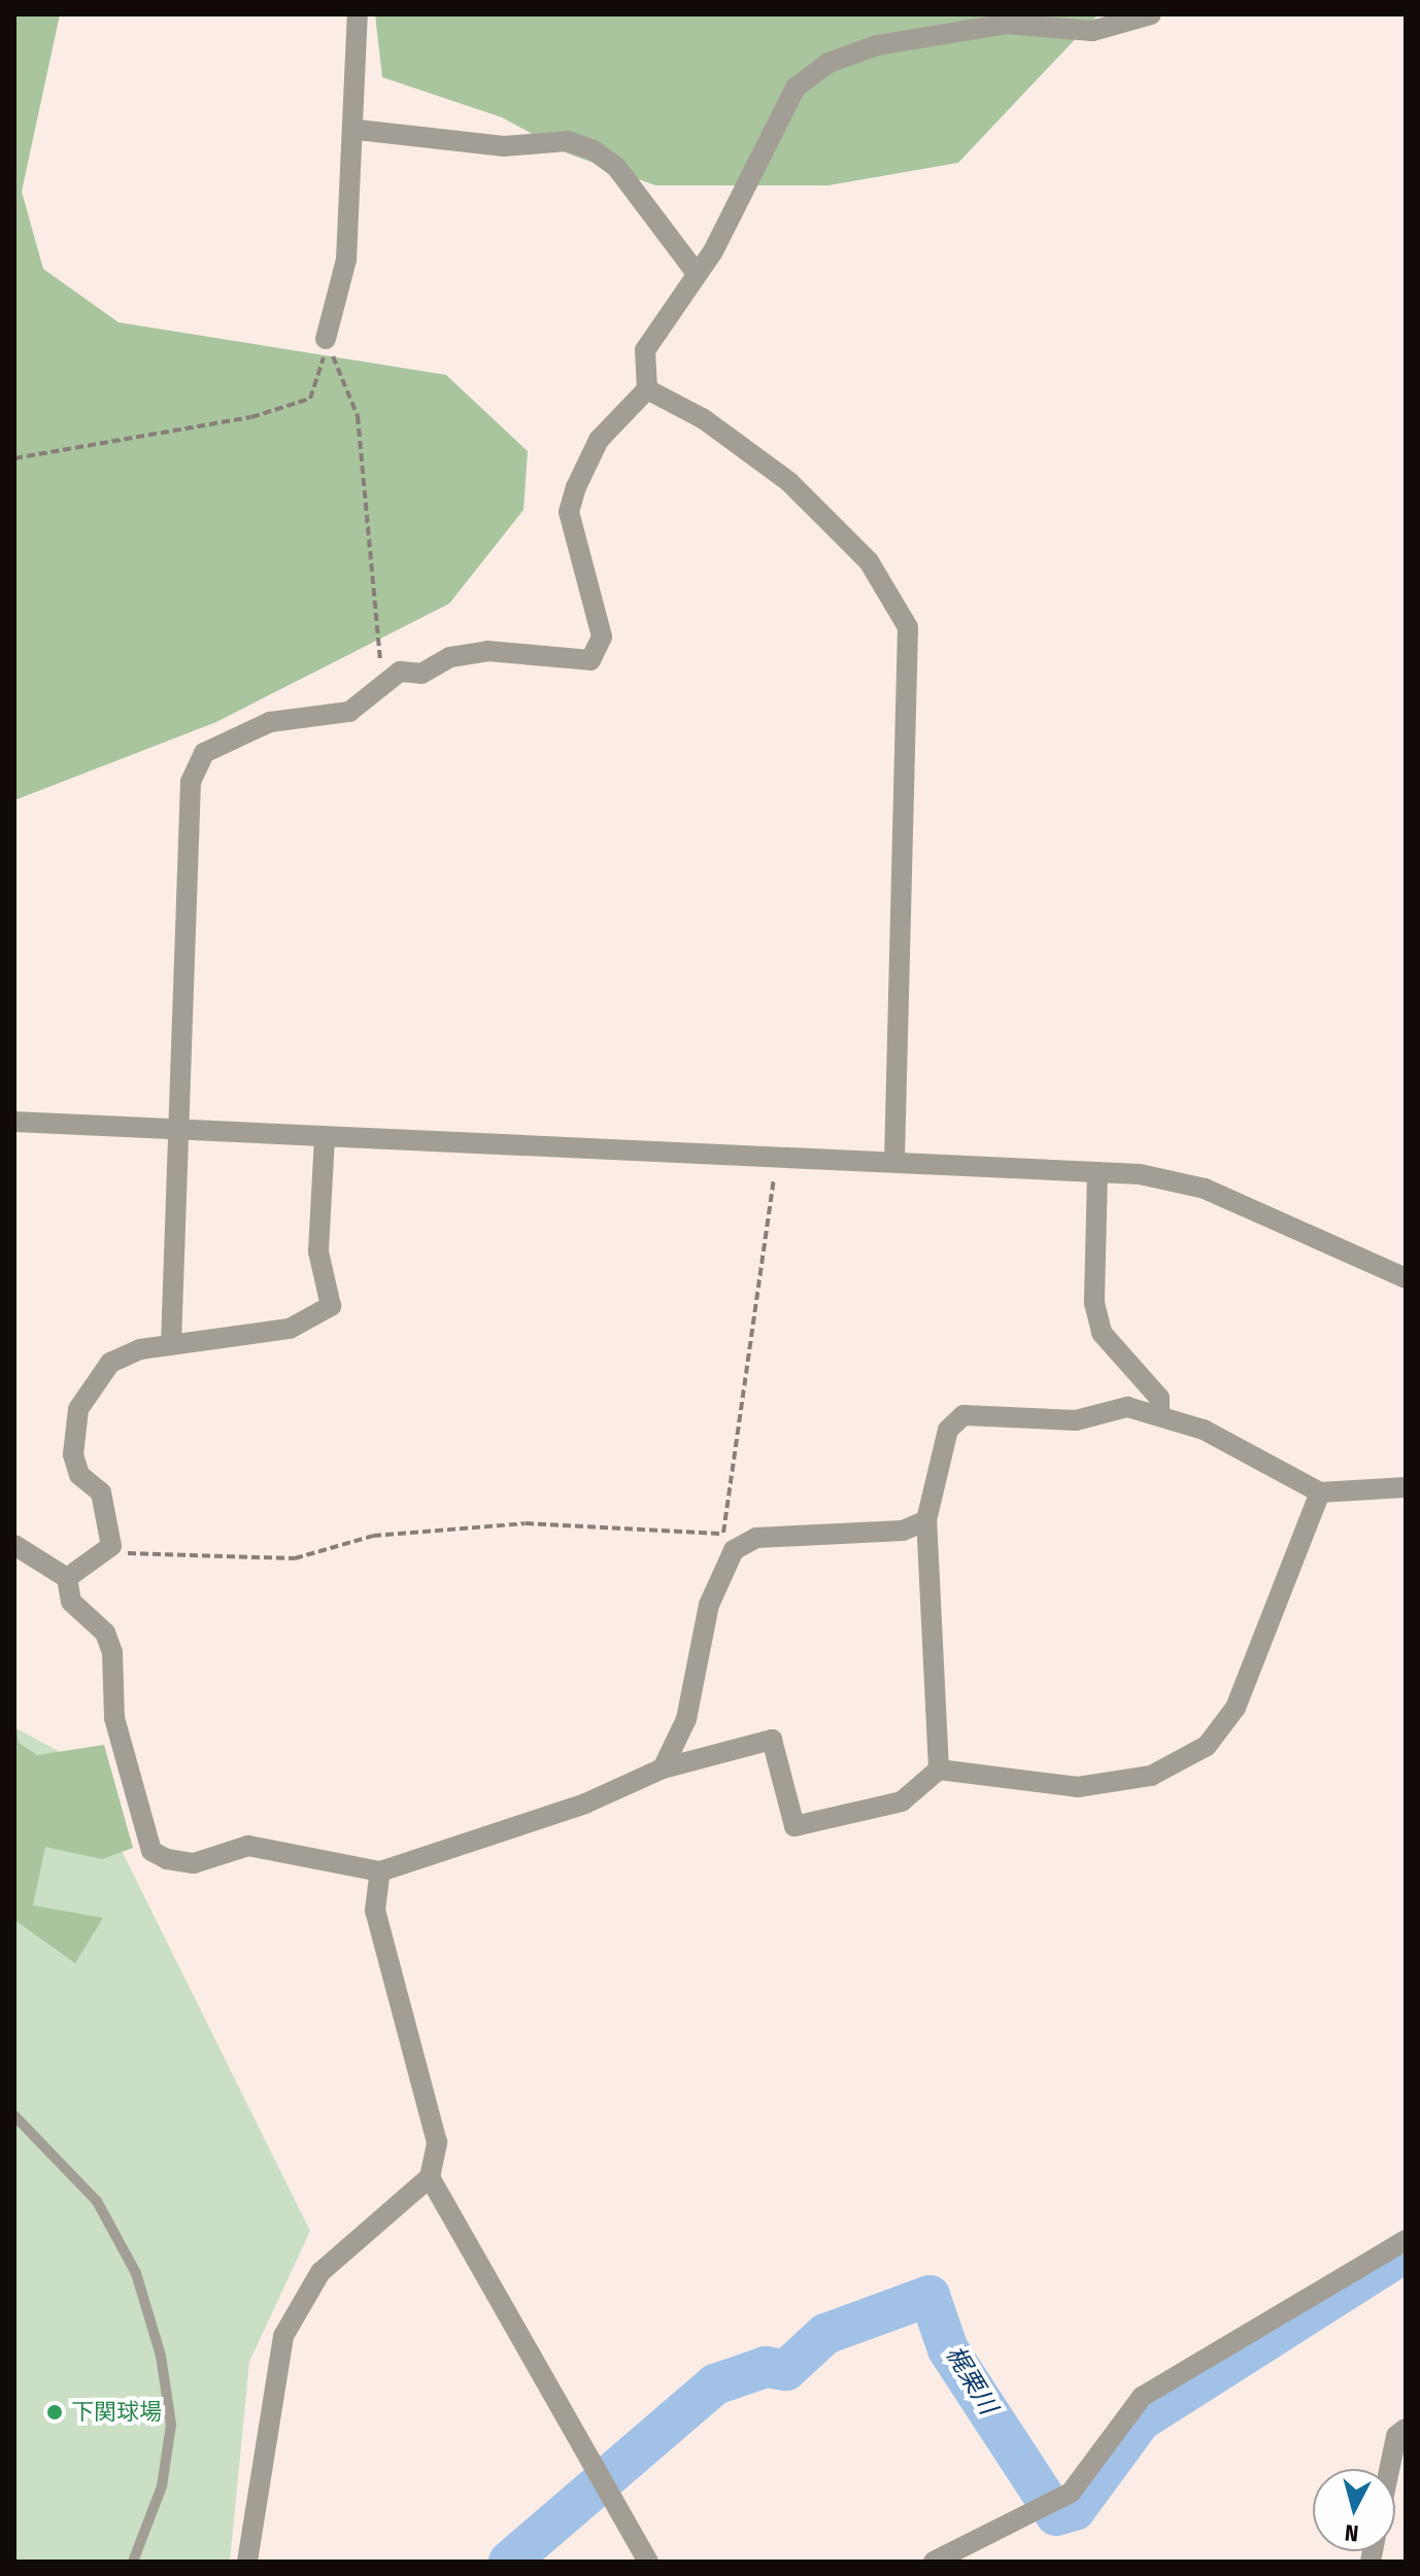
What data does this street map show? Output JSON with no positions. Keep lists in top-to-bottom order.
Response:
{
  "water": ["梶栗川"],
  "places": ["下関球場"],
  "north": "bottom"
}
